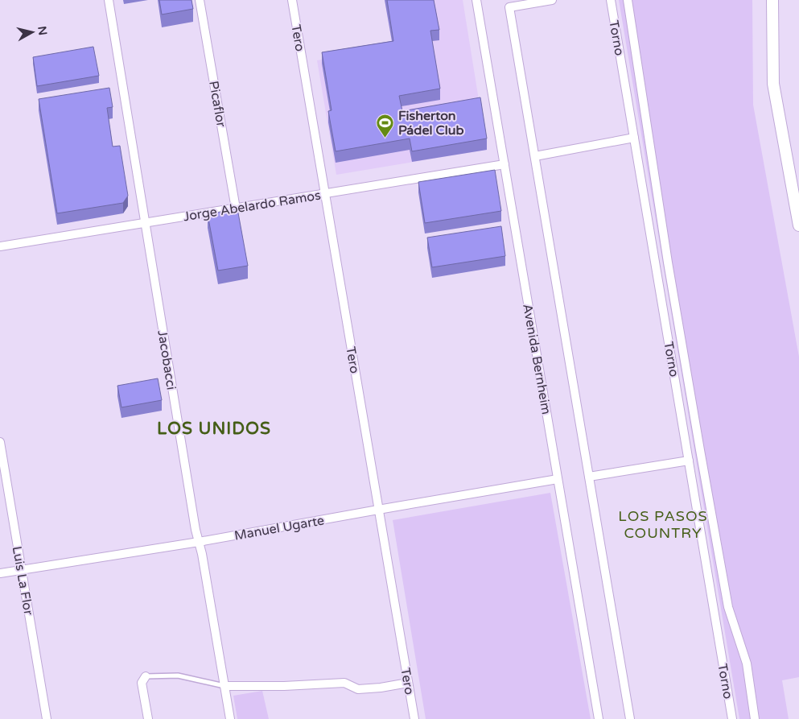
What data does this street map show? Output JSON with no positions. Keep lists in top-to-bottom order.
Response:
{
  "streets": {
    "street": [
      "Tero",
      "Torno",
      "Picaflor",
      "Jorge Abelardo Ramos",
      "Avenida Bernheim",
      "Jacobacci",
      "Manuel Ugarte",
      "Luis La Flor"
    ]
  },
  "crossings": [
    ["Tero", "Jorge Abelardo Ramos"],
    ["Tero", "Manuel Ugarte"],
    ["Picaflor", "Jorge Abelardo Ramos"],
    ["Jorge Abelardo Ramos", "Avenida Bernheim"],
    ["Jorge Abelardo Ramos", "Jacobacci"],
    ["Avenida Bernheim", "Manuel Ugarte"],
    ["Jacobacci", "Manuel Ugarte"],
    ["Manuel Ugarte", "Luis La Flor"]
  ],
  "districts": ["LOS UNIDOS", "LOS PASOS COUNTRY"],
  "places": {
    "sports": ["Fisherton Pádel Club"]
  },
  "north": "right"
}
